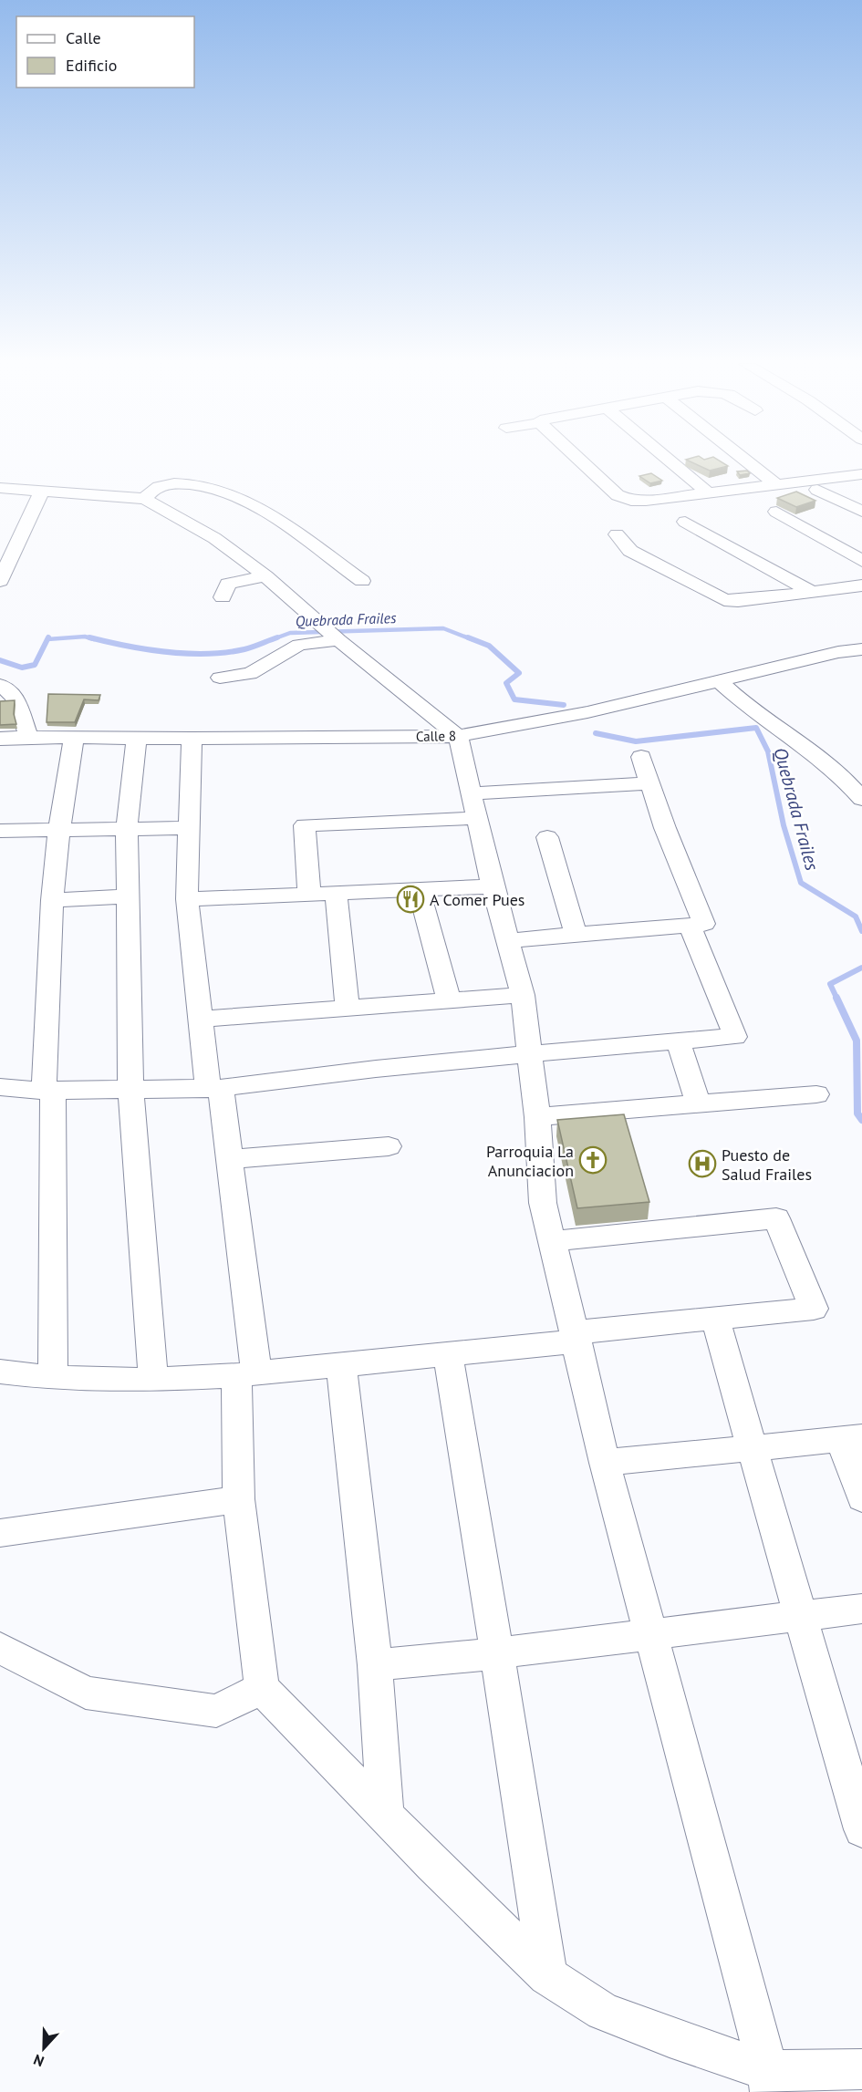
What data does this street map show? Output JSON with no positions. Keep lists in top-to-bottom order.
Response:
{
  "streets": {
    "street": ["Calle 8"]
  },
  "water": ["Quebrada Frailes"],
  "places": {
    "restaurant": ["A Comer Pues"],
    "church": ["Parroquia La Anunciacion"],
    "hospital": ["Puesto de Salud Frailes"]
  },
  "legend": ["Calle", "Edificio"],
  "north": "bottom"
}
